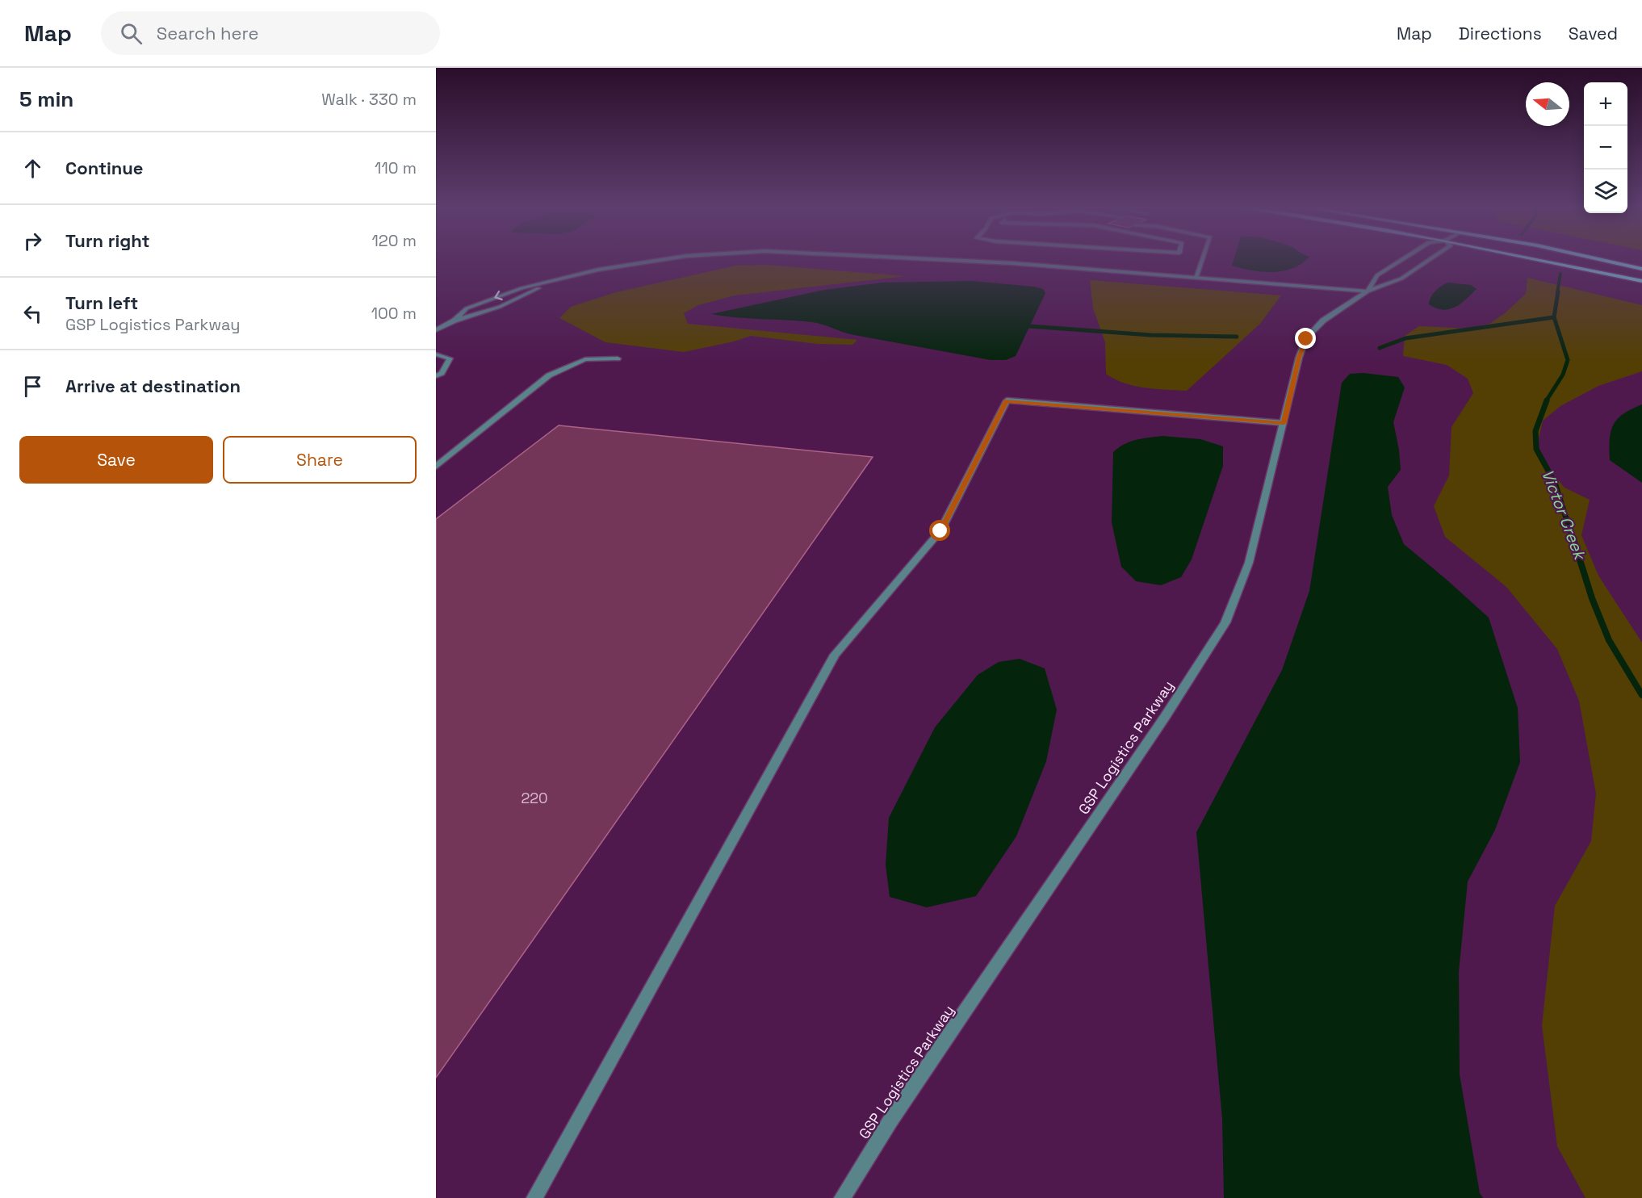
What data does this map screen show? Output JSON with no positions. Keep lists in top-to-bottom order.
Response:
{
  "streets": {
    "street": ["GSP Logistics Parkway"]
  },
  "water": ["Victor Creek"],
  "house_numbers": ["220"],
  "north": "left",
  "page": {
    "header": "Map",
    "search": "Search here",
    "nav": ["Map", "Directions", "Saved"],
    "heading": ["5 min", "Walk · 330 m"],
    "map_buttons": ["+", "−"],
    "list": [
      ["Continue", "110 m"],
      ["Turn right", "120 m"],
      ["Turn left", "GSP Logistics Parkway", "100 m"],
      "Arrive at destination"
    ],
    "buttons": ["Save", "Share"]
  }
}
